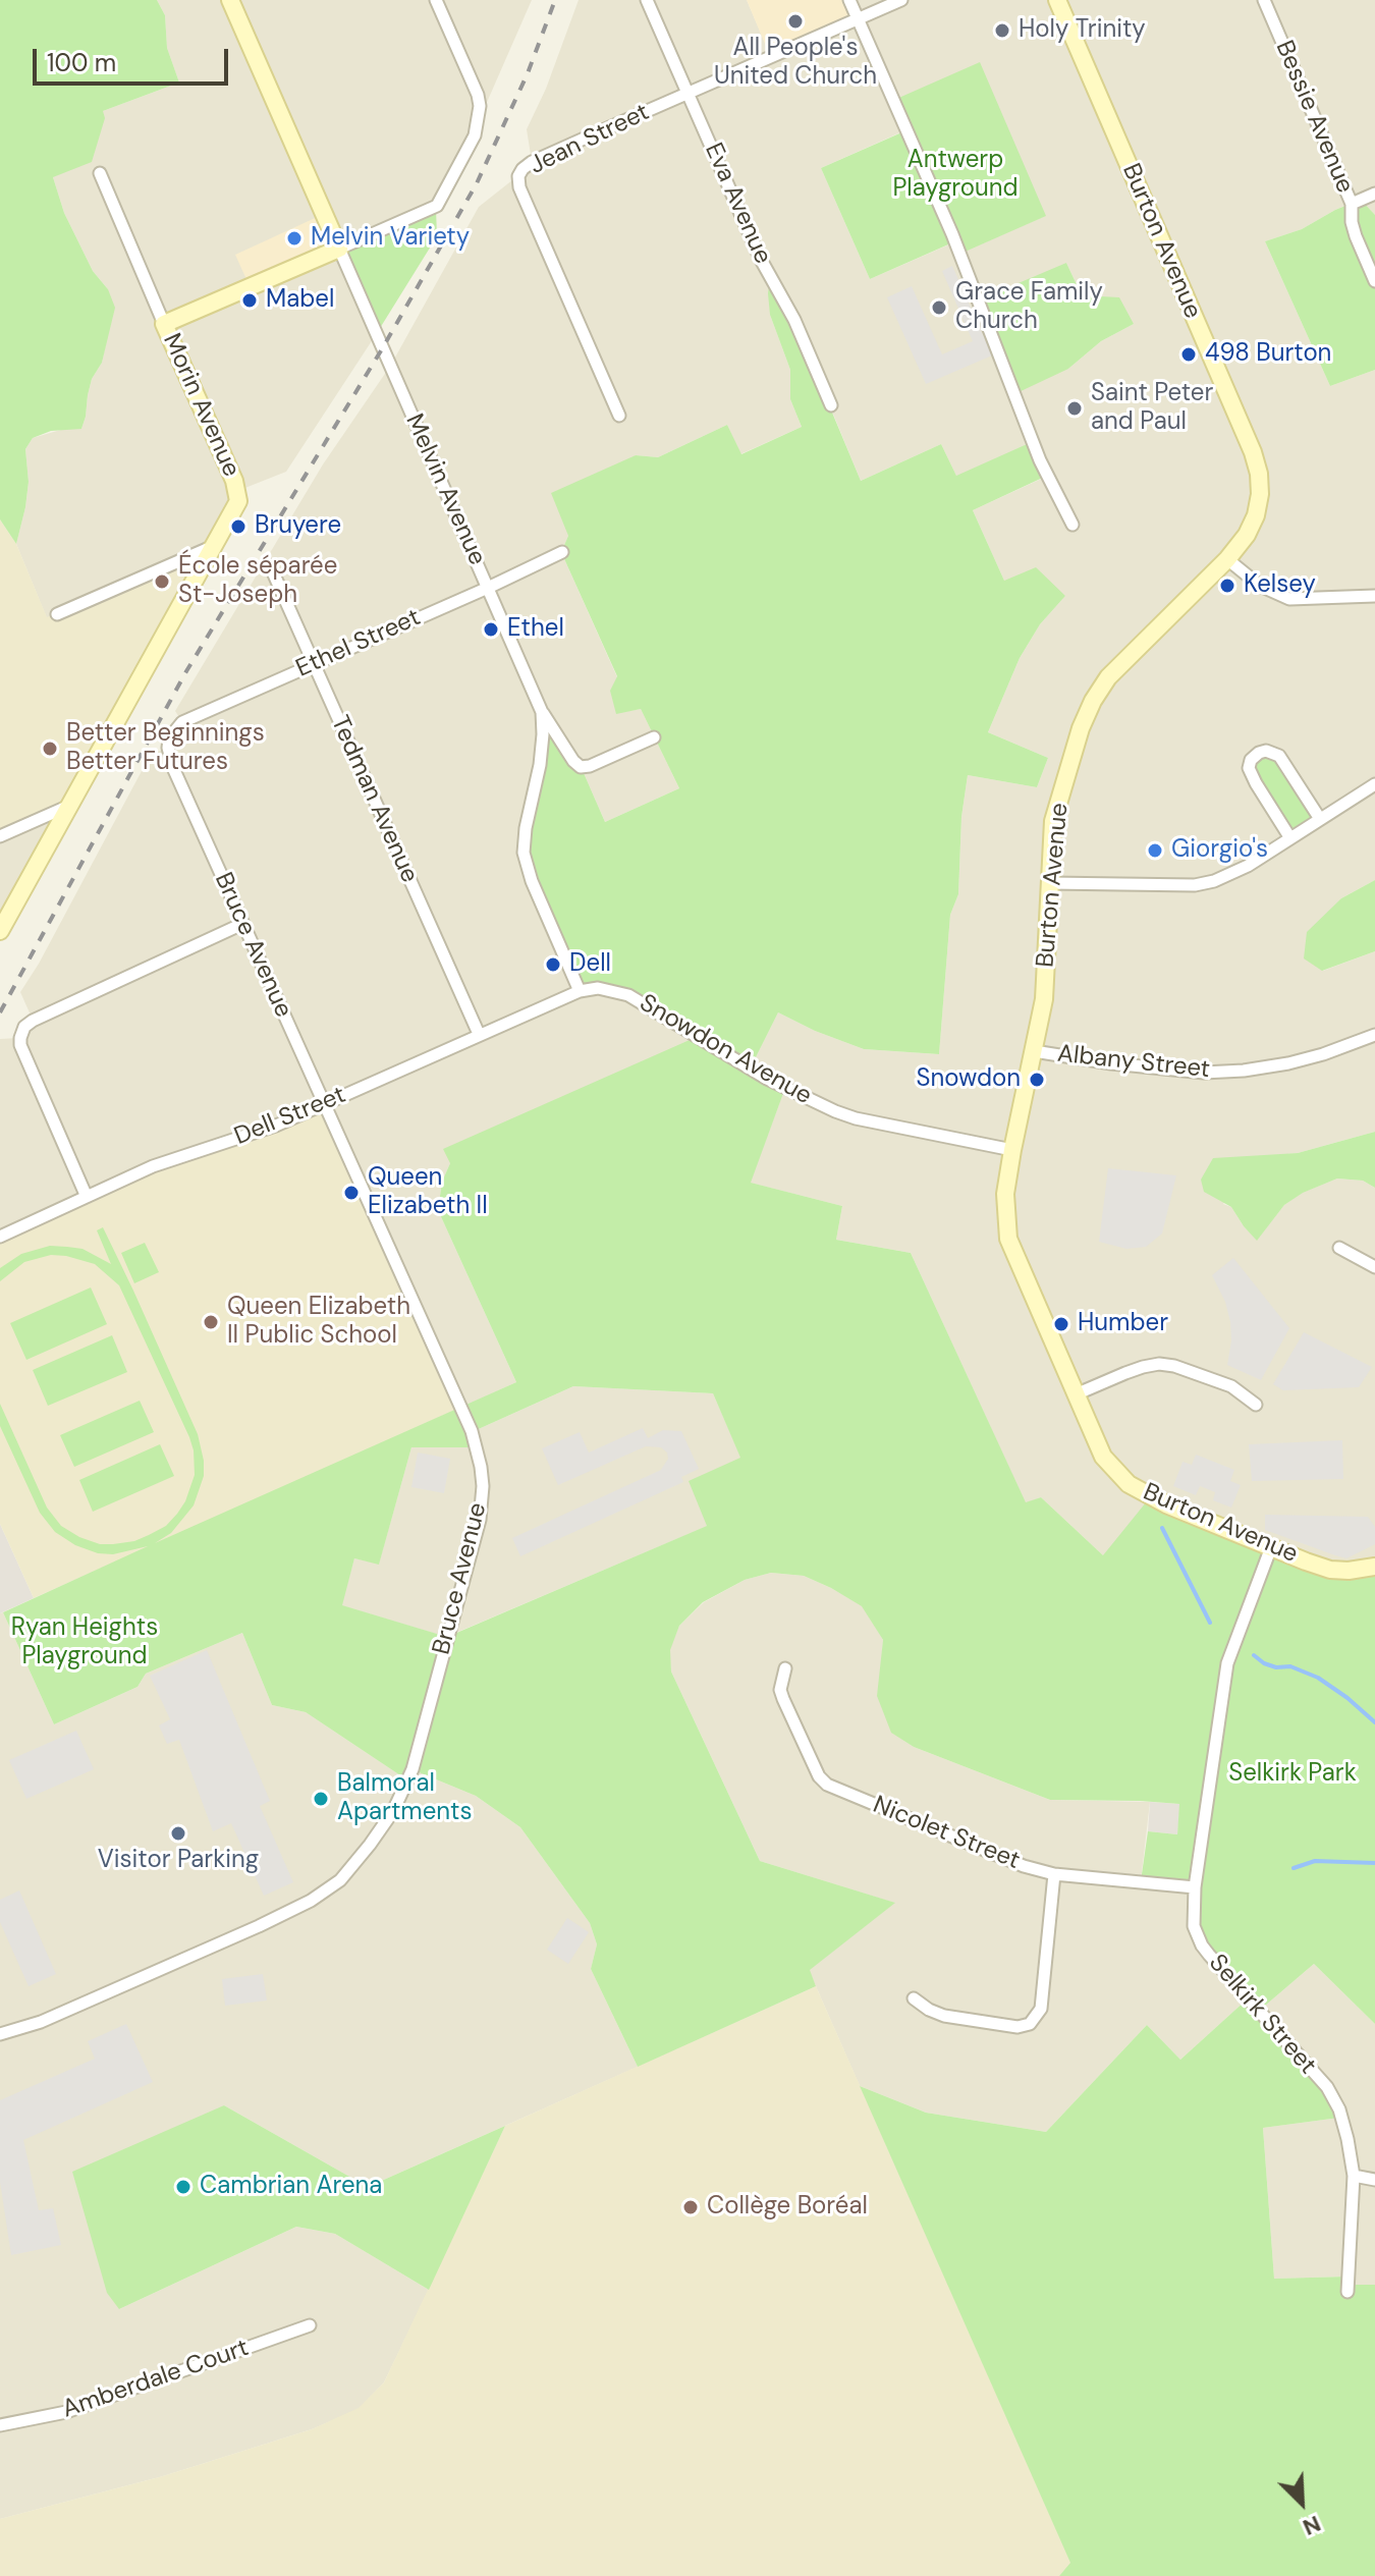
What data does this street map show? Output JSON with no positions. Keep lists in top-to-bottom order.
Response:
{
  "streets": {
    "street": [
      "Bessie Avenue",
      "Jean Street",
      "Eva Avenue",
      "Burton Avenue",
      "Morin Avenue",
      "Melvin Avenue",
      "Ethel Street",
      "Tedman Avenue",
      "Bruce Avenue",
      "Snowdon Avenue",
      "Albany Street",
      "Dell Street",
      "Nicolet Street",
      "Selkirk Street",
      "Amberdale Court"
    ]
  },
  "crossings": [
    ["Jean Street", "Eva Avenue"],
    ["Burton Avenue", "Snowdon Avenue"],
    ["Burton Avenue", "Albany Street"],
    ["Burton Avenue", "Selkirk Street"],
    ["Melvin Avenue", "Ethel Street"],
    ["Melvin Avenue", "Snowdon Avenue"],
    ["Melvin Avenue", "Dell Street"],
    ["Ethel Street", "Tedman Avenue"],
    ["Ethel Street", "Bruce Avenue"],
    ["Tedman Avenue", "Dell Street"],
    ["Bruce Avenue", "Dell Street"],
    ["Snowdon Avenue", "Dell Street"],
    ["Nicolet Street", "Selkirk Street"]
  ],
  "parks": ["Antwerp Playground", "Ryan Heights Playground", "Selkirk Park"],
  "places": [
    "All People's United Church",
    "Holy Trinity",
    "Melvin Variety",
    "Mabel",
    "Grace Family Church",
    "498 Burton",
    "Saint Peter and Paul",
    "Bruyere",
    "École séparée St-Joseph",
    "Kelsey",
    "Ethel",
    "Better Beginnings Better Futures",
    "Giorgio's",
    "Dell",
    "Snowdon",
    "Queen Elizabeth II",
    "Queen Elizabeth II Public School",
    "Humber",
    "Balmoral Apartments",
    "Visitor Parking",
    "Cambrian Arena",
    "Collège Boréal"
  ],
  "scale_bar": "100 m",
  "north": "bottom right"
}
